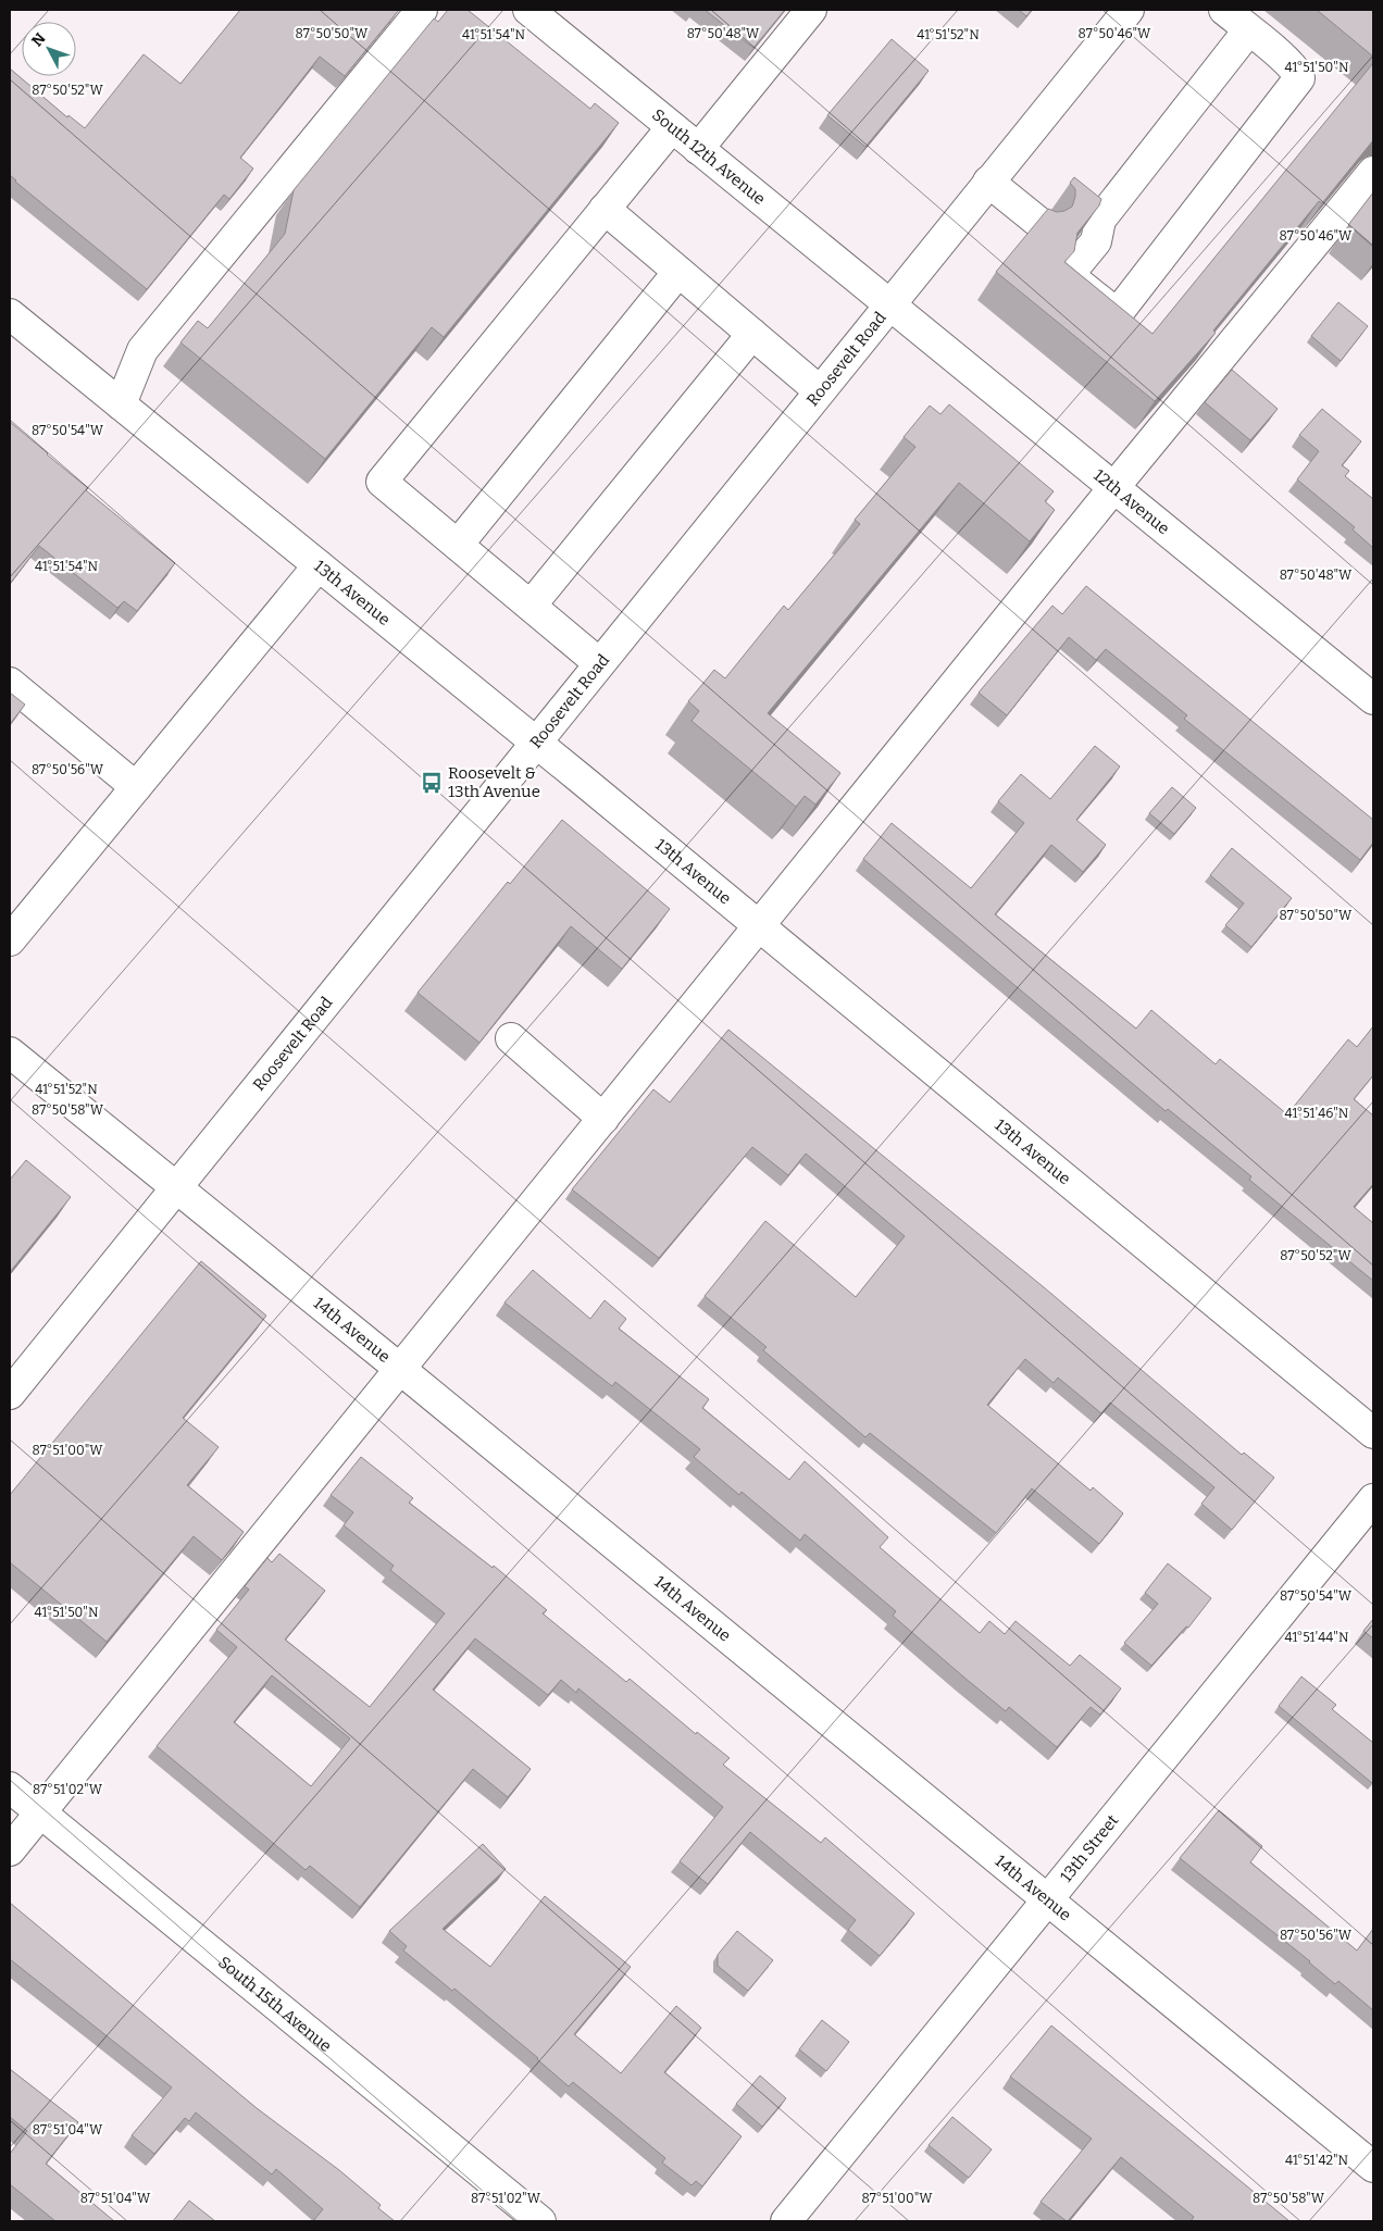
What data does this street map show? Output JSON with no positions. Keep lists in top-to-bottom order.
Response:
{
  "streets": {
    "street": [
      "South 12th Avenue",
      "Roosevelt Road",
      "12th Avenue",
      "13th Avenue",
      "14th Avenue",
      "13th Street",
      "South 15th Avenue"
    ]
  },
  "crossings": [
    ["South 12th Avenue", "Roosevelt Road"],
    ["South 12th Avenue", "12th Avenue"],
    ["Roosevelt Road", "12th Avenue"],
    ["Roosevelt Road", "13th Avenue"],
    ["Roosevelt Road", "14th Avenue"],
    ["14th Avenue", "13th Street"]
  ],
  "places": {
    "bus stop": ["Roosevelt & 13th Avenue"]
  },
  "north": "top left",
  "coordinates": [
    "87°50'50\"W",
    "87°50'48\"W",
    "87°50'46\"W",
    "41°51'54\"N",
    "41°51'52\"N",
    "41°51'50\"N",
    "87°50'52\"W",
    "87°50'54\"W",
    "87°50'56\"W",
    "87°50'58\"W",
    "41°51'46\"N",
    "87°51'00\"W",
    "41°51'44\"N",
    "87°51'02\"W",
    "87°51'04\"W",
    "41°51'42\"N"
  ]
}
